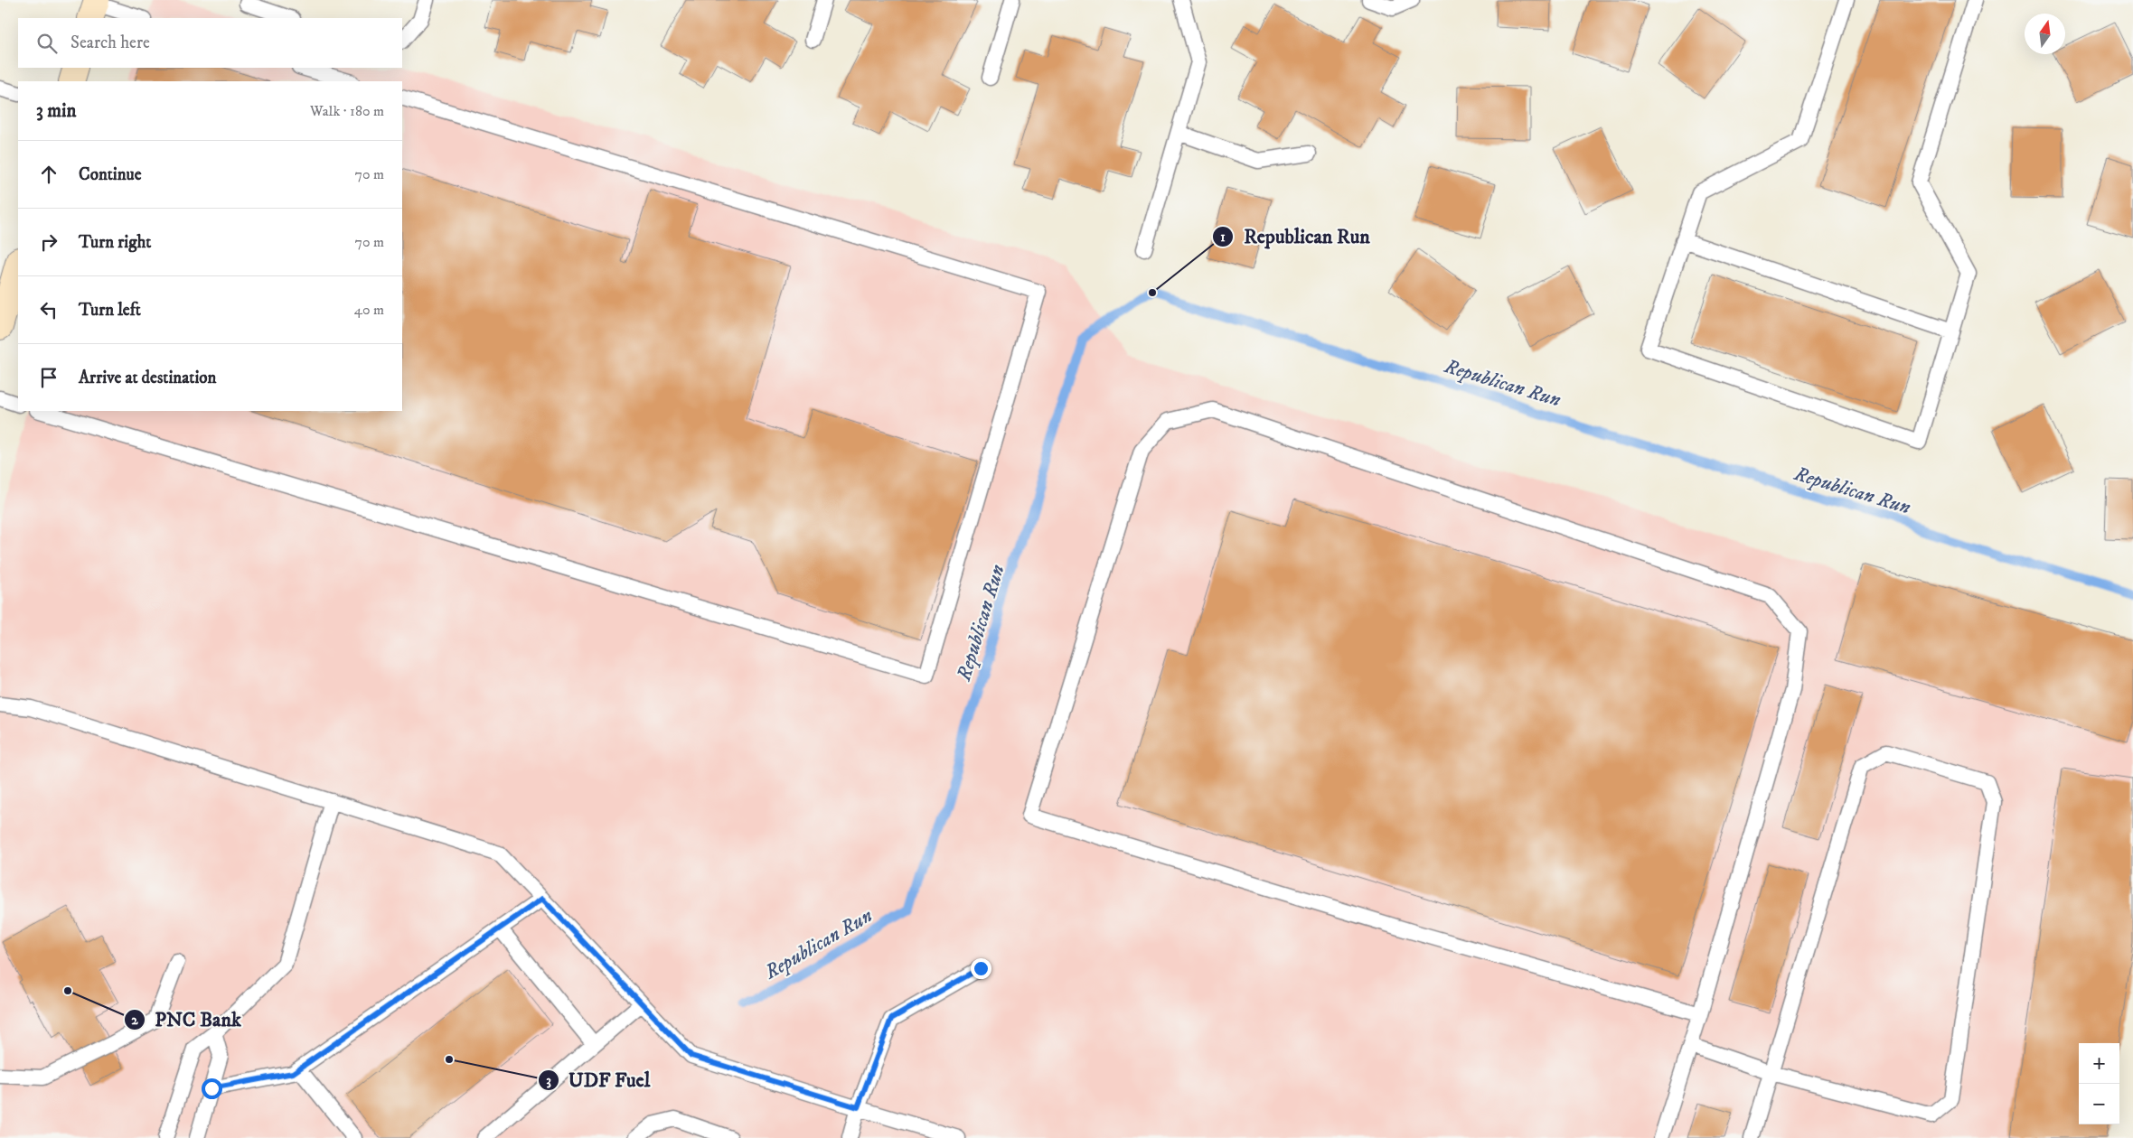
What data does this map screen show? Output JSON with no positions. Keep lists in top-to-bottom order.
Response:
{
  "water": ["Republican Run"],
  "places": ["Republican Run", "PNC Bank", "UDF Fuel"],
  "north": "top",
  "page": {
    "search": "Search here",
    "heading": ["3 min", "Walk · 180 m"],
    "list": [
      ["Continue", "70 m"],
      ["Turn right", "70 m"],
      ["Turn left", "40 m"],
      "Arrive at destination"
    ],
    "map_buttons": ["+", "−"]
  }
}
